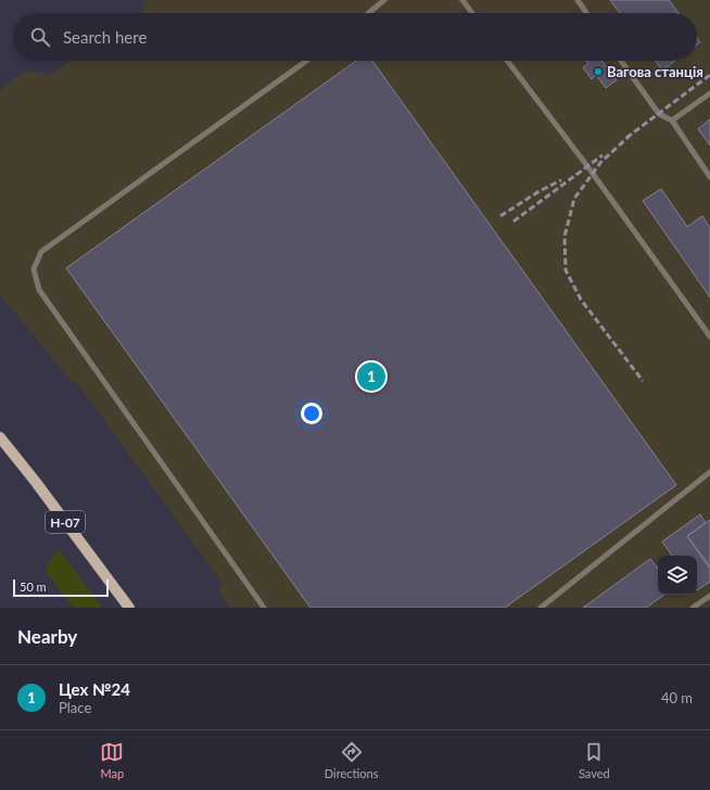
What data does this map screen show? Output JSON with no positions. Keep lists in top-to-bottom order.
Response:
{
  "streets": {
    "main road": ["Н-07"]
  },
  "places": ["Вагова станція"],
  "scale_bar": "50 m",
  "page": {
    "search": "Search here",
    "pins": "1",
    "scale": "50 m",
    "heading": "Nearby",
    "list": [
      {
        "mark": "1",
        "name": "Цех №24",
        "note": "Place",
        "value": "40 m"
      }
    ],
    "nav": ["Map", "Directions", "Saved"]
  }
}
